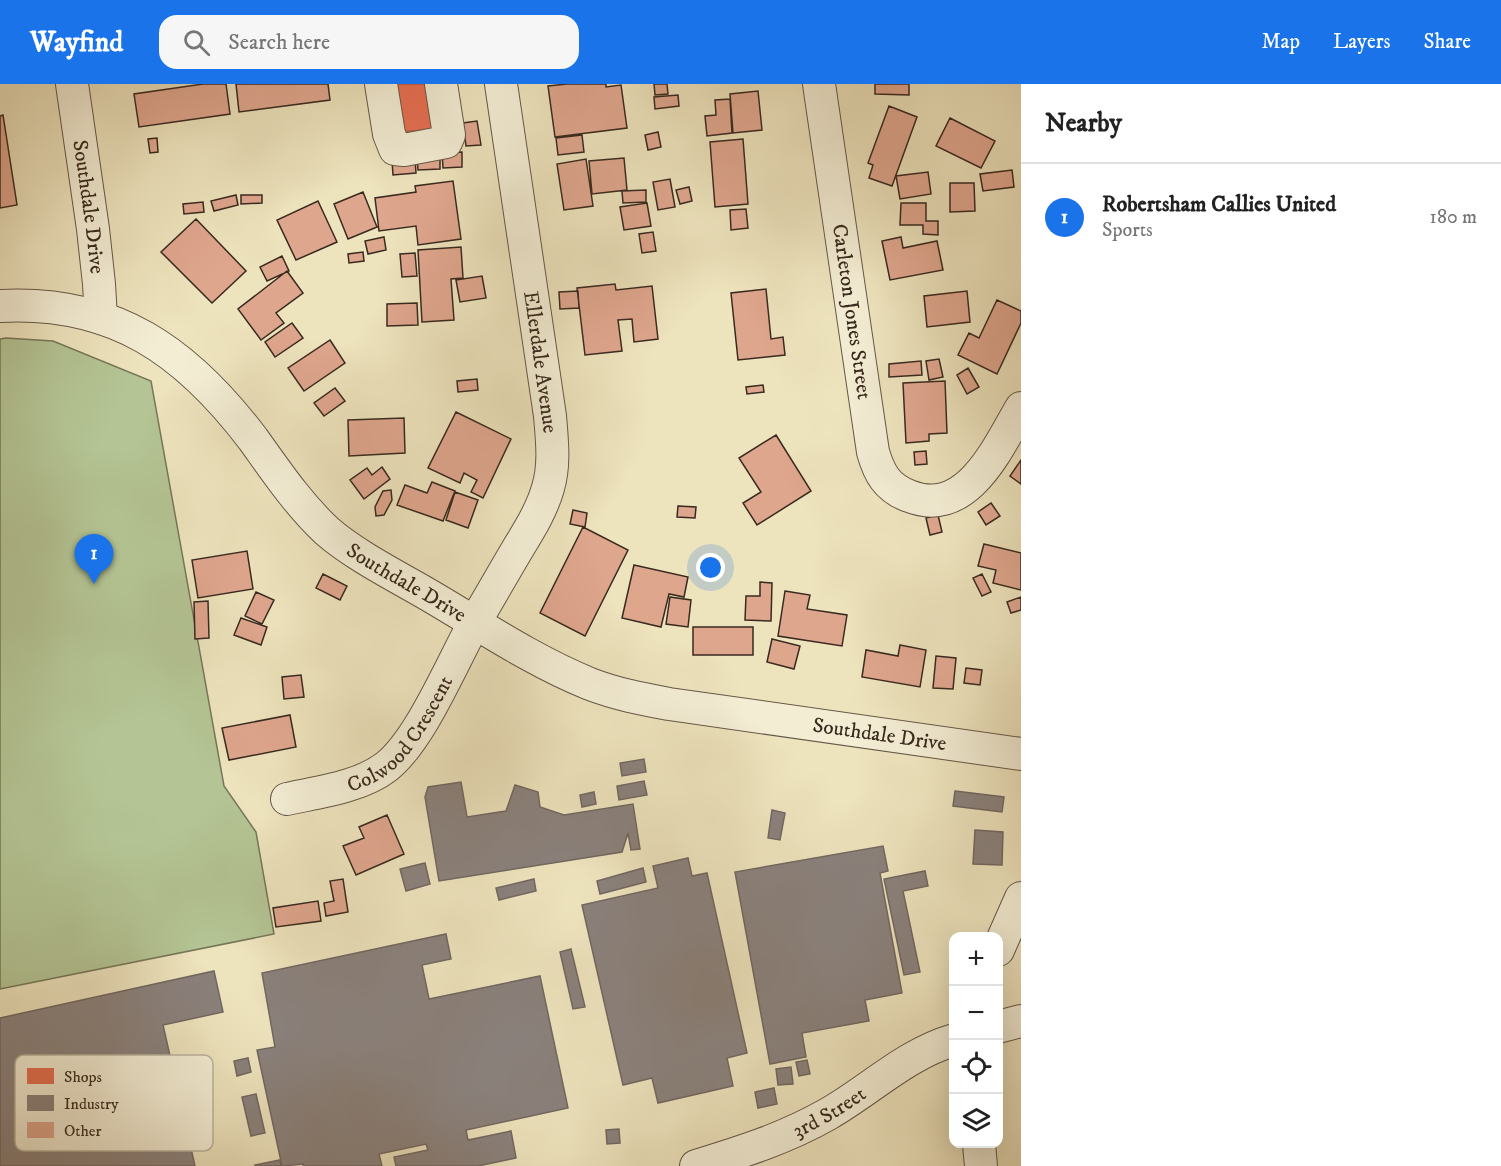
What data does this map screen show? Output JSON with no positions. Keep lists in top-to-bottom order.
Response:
{
  "streets": {
    "street": [
      "Southdale Drive",
      "Carleton Jones Street",
      "Ellerdale Avenue",
      "Colwood Crescent",
      "3rd Street"
    ]
  },
  "crossings": [
    ["Southdale Drive", "Ellerdale Avenue"],
    ["Southdale Drive", "Colwood Crescent"],
    ["Ellerdale Avenue", "Colwood Crescent"]
  ],
  "legend": ["Shops", "Industry", "Other"],
  "page": {
    "header": "Wayfind",
    "search": "Search here",
    "nav": ["Map", "Layers", "Share"],
    "heading": "Nearby",
    "list": [
      {
        "mark": "1",
        "name": "Robertsham Callies United",
        "note": "Sports",
        "value": "180 m"
      }
    ],
    "pins": "1",
    "map_buttons": ["+", "−"]
  }
}
